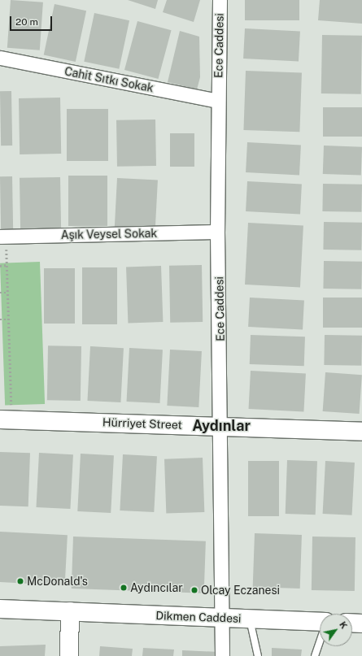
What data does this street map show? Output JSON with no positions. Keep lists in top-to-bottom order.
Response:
{
  "streets": {
    "street": [
      "Ece Caddesi",
      "Cahit Sıtkı Sokak",
      "Aşık Veysel Sokak",
      "Hürriyet Street",
      "Dikmen Caddesi"
    ]
  },
  "crossings": [
    ["Ece Caddesi", "Cahit Sıtkı Sokak"],
    ["Ece Caddesi", "Aşık Veysel Sokak"],
    ["Ece Caddesi", "Hürriyet Street"],
    ["Ece Caddesi", "Dikmen Caddesi"]
  ],
  "districts": ["Aydınlar"],
  "places": ["McDonald's", "Aydıncılar", "Olcay Eczanesi"],
  "scale_bar": "20 m",
  "north": "top right"
}
